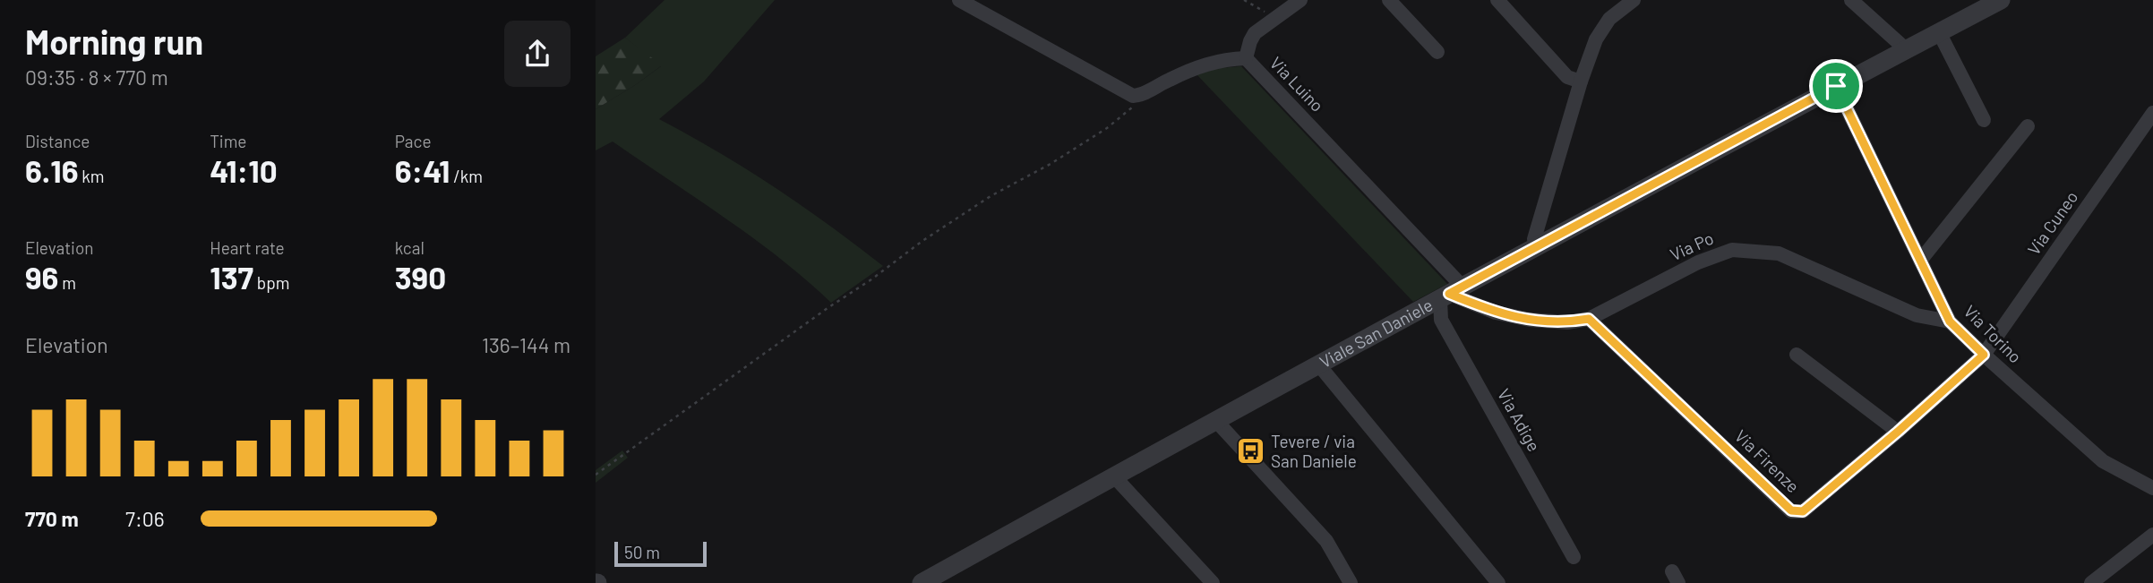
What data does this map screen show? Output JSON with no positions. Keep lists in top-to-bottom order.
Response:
{
  "streets": {
    "street": [
      "Via Luino",
      "Via Cuneo",
      "Via Po",
      "Viale San Daniele",
      "Via Torino",
      "Via Adige",
      "Via Firenze"
    ]
  },
  "crossings": [
    ["Via Luino", "Via Po"],
    ["Via Luino", "Viale San Daniele"],
    ["Via Luino", "Via Adige"],
    ["Via Cuneo", "Via Torino"],
    ["Via Cuneo", "Via Firenze"],
    ["Via Po", "Viale San Daniele"],
    ["Via Po", "Via Torino"],
    ["Via Po", "Via Adige"],
    ["Via Po", "Via Firenze"],
    ["Viale San Daniele", "Via Torino"],
    ["Viale San Daniele", "Via Adige"],
    ["Via Torino", "Via Firenze"]
  ],
  "places": {
    "bus stop": ["Tevere / via San Daniele"]
  },
  "scale_bar": "50 m",
  "page": {
    "heading": ["Morning run", "09:35 · 8 × 770 m"],
    "stats": [
      ["Distance", "6.16 km"],
      ["Time", "41:10"],
      ["Pace", "6:41 /km"],
      ["Elevation", "96 m"],
      ["Heart rate", "137 bpm"],
      ["kcal", "390"]
    ],
    "chart": ["Elevation", "136–144 m"],
    "list": [
      {
        "name": "770 m",
        "note": "7:06"
      }
    ],
    "scale": "50 m"
  }
}
